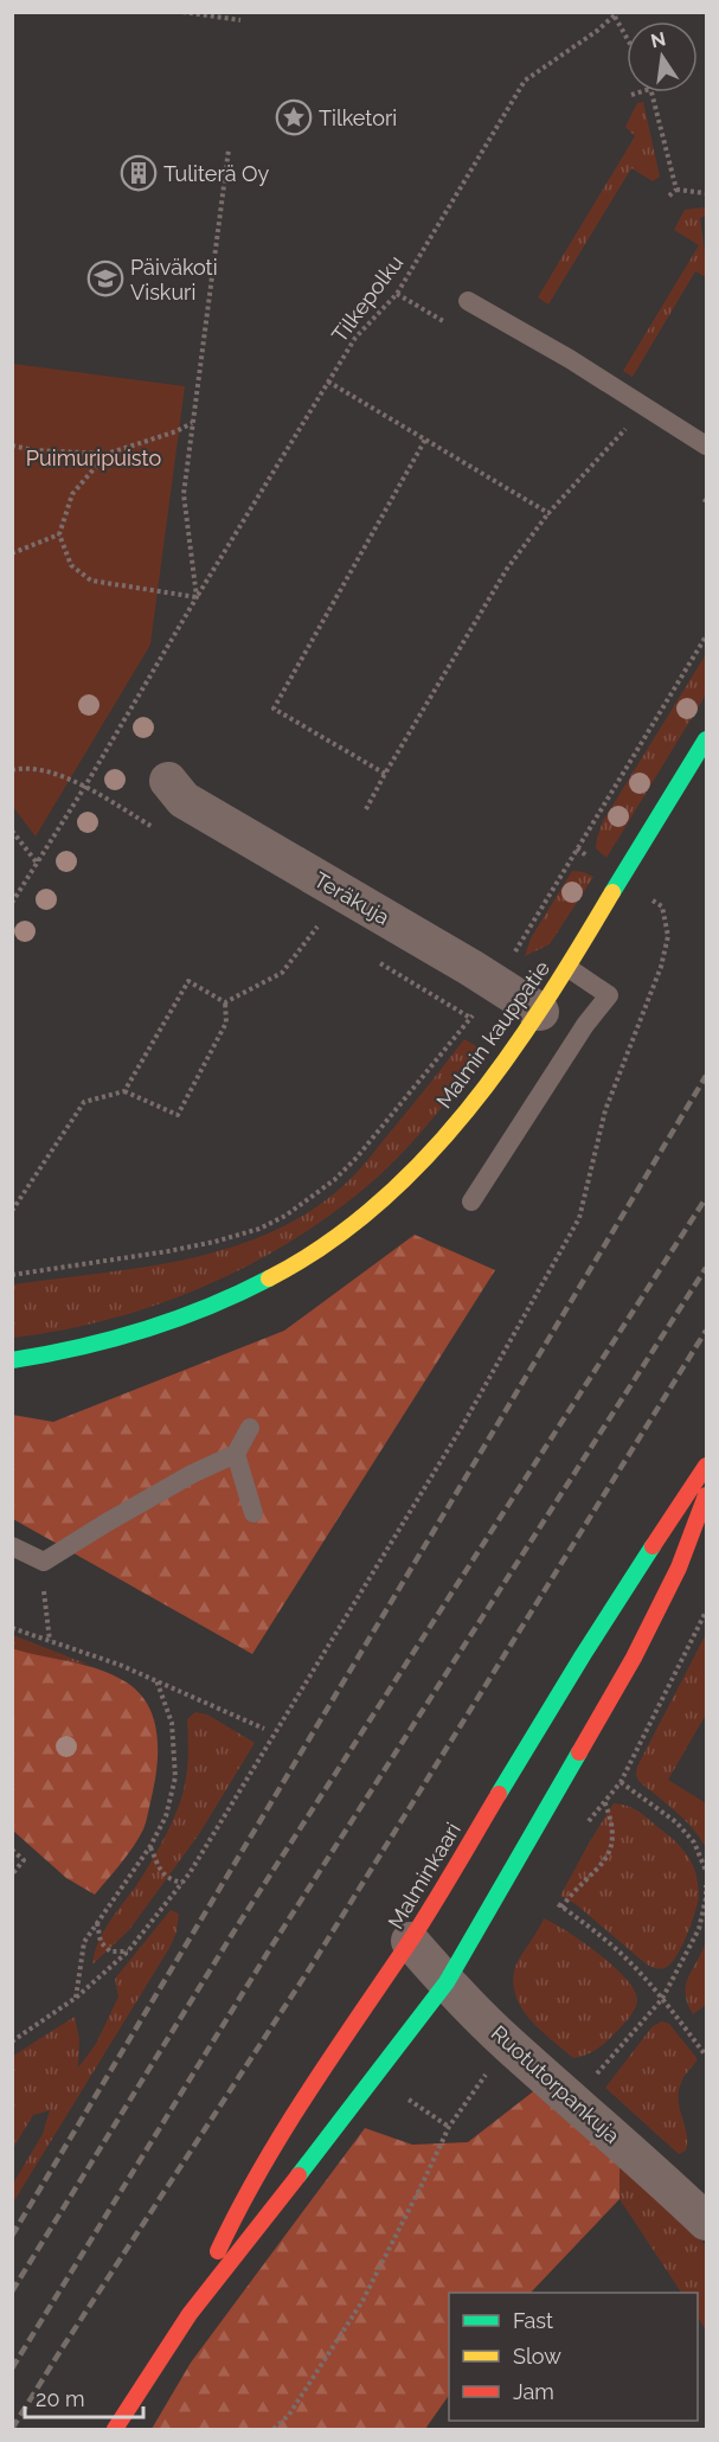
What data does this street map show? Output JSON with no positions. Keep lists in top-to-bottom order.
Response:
{
  "streets": {
    "main road": ["Malmin kauppatie", "Malminkaari"],
    "street": ["Teräkuja", "Ruotutorpankuja"],
    "path": ["Tilkepolku"]
  },
  "crossings": [
    ["Teräkuja", "Malmin kauppatie"],
    ["Malminkaari", "Ruotutorpankuja"]
  ],
  "parks": ["Puimuripuisto"],
  "places": {
    "place": ["Tilketori"],
    "building": ["Tuliterä Oy"],
    "school or university": ["Päiväkoti Viskuri"]
  },
  "legend": ["Fast", "Slow", "Jam"],
  "scale_bar": "20 m",
  "north": "top"
}
